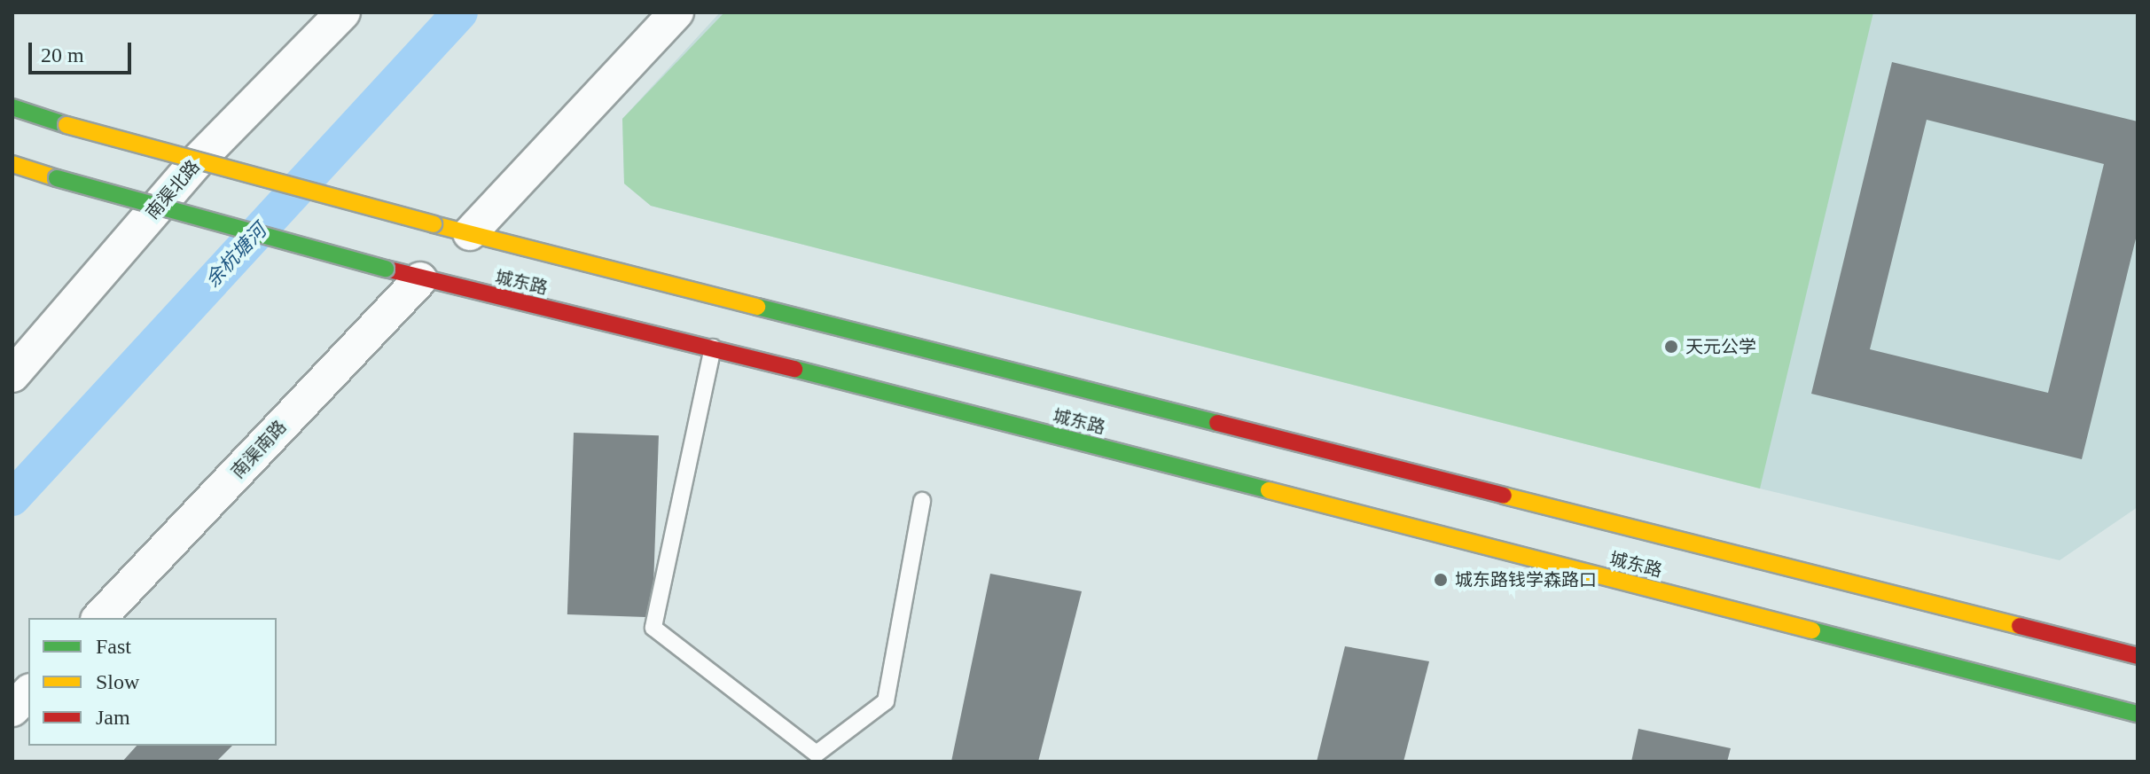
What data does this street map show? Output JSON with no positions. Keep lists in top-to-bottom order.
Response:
{
  "streets": {
    "street": ["南渠北路", "城东路", "南渠南路"]
  },
  "crossings": [
    ["城东路", "南渠南路"]
  ],
  "water": ["余杭塘河"],
  "places": ["天元公学", "城东路钱学森路口"],
  "legend": ["Fast", "Slow", "Jam"],
  "scale_bar": "20 m"
}
